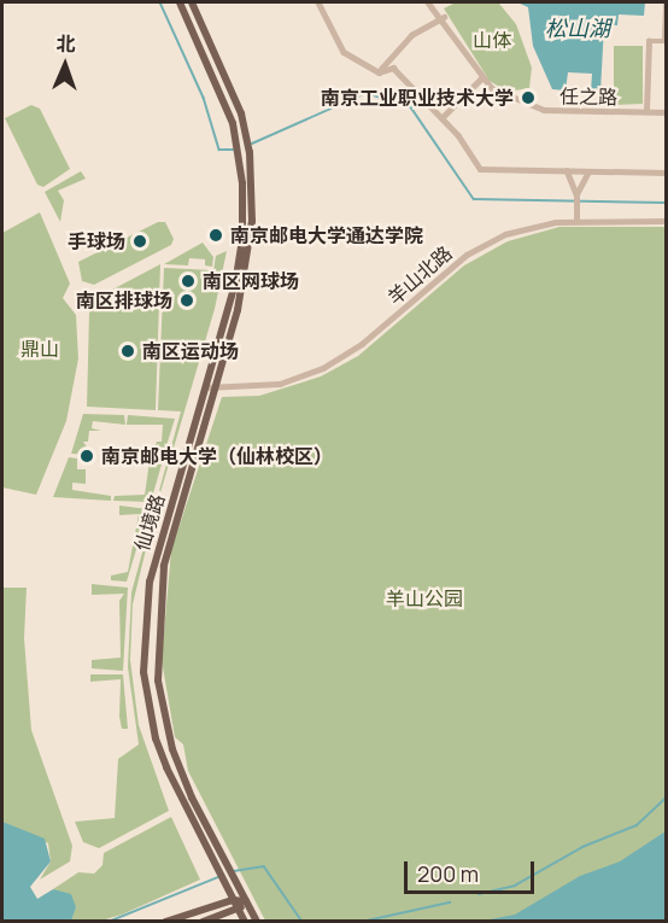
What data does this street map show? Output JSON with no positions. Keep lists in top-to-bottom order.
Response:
{
  "streets": {
    "main road": ["仙境路"],
    "street": ["任之路", "羊山北路"]
  },
  "crossings": [
    ["羊山北路", "仙境路"]
  ],
  "water": ["松山湖"],
  "parks": ["山体", "鼎山", "羊山公园"],
  "places": [
    "南京工业职业技术大学",
    "南京邮电大学通达学院",
    "手球场",
    "南区网球场",
    "南区排球场",
    "南区运动场",
    "南京邮电大学（仙林校区）"
  ],
  "scale_bar": "200 m",
  "north": "top"
}
